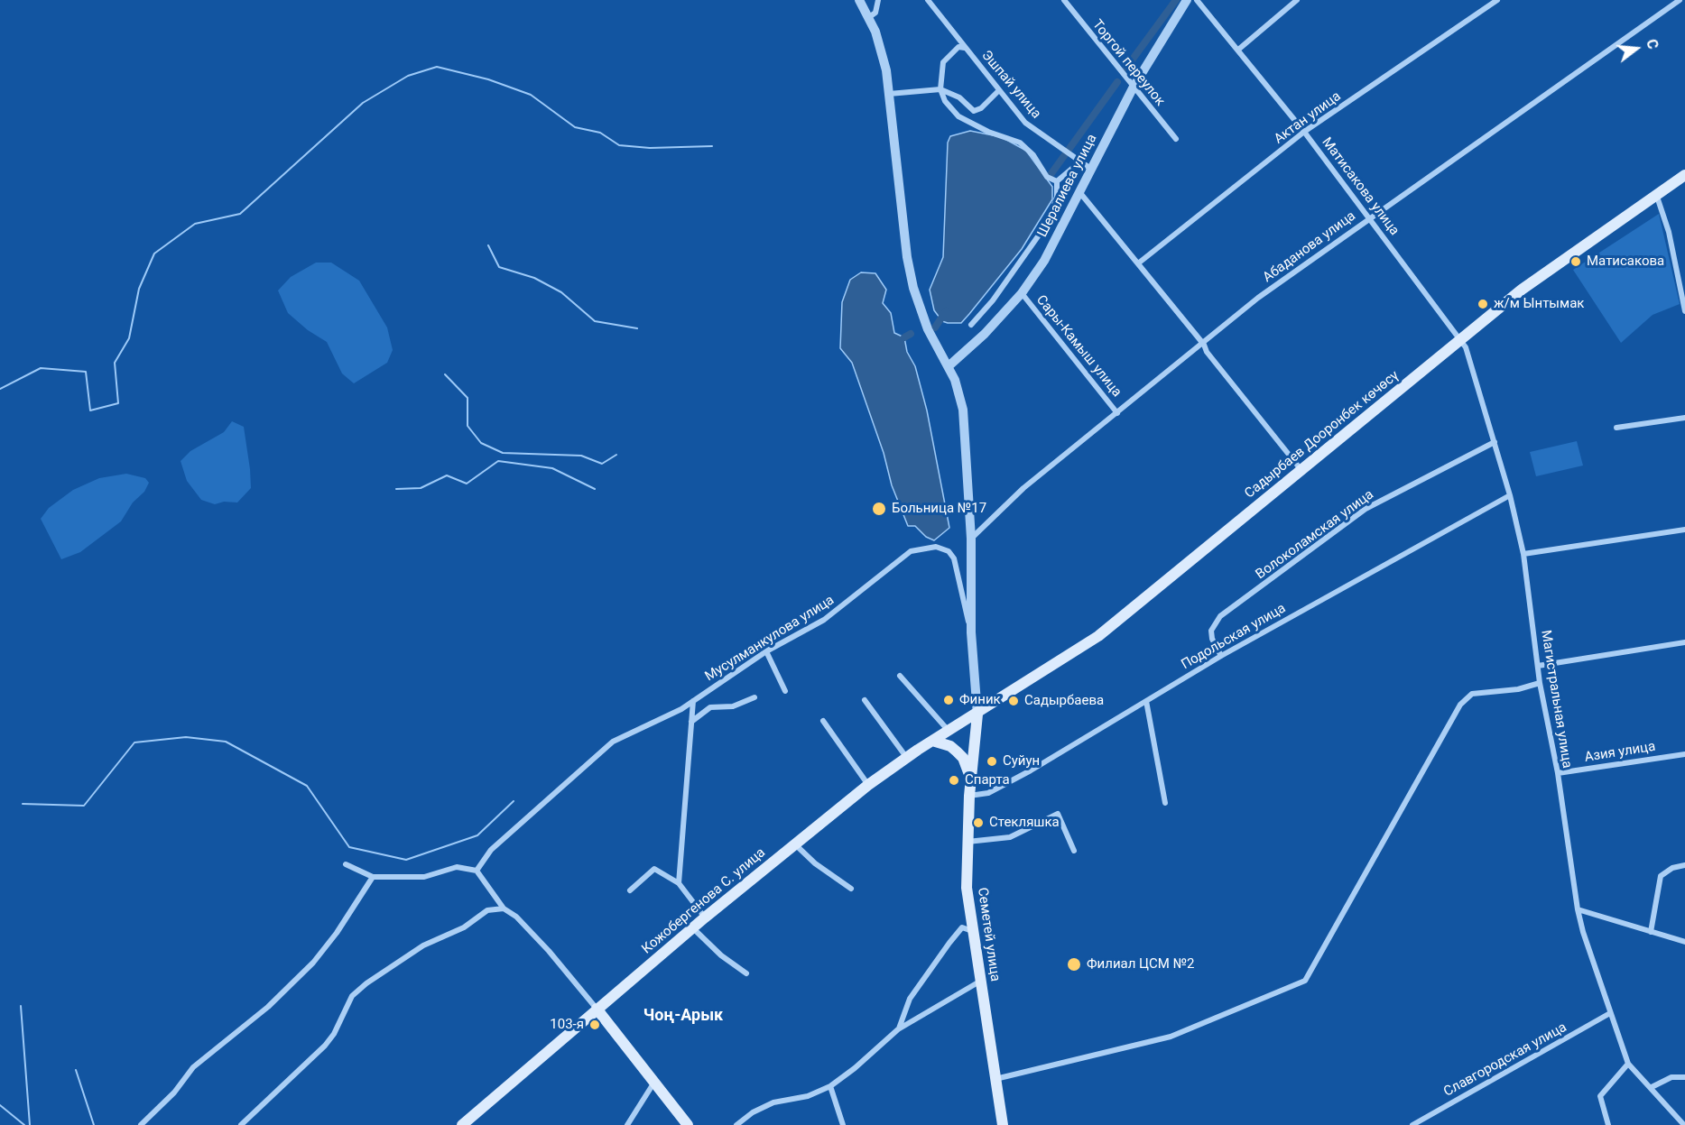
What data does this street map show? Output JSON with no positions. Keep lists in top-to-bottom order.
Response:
{
  "streets": {
    "main road": ["Садырбаев Дооронбек көчөсү", "Кожобергенова С. улица", "Семетей улица"],
    "street": [
      "Торгой переулок",
      "Эшпай улица",
      "Актан улица",
      "Шералиева улица",
      "Матисакова улица",
      "Абаданова улица",
      "Сары-Камыш улица",
      "Волоколамская улица",
      "Подольская улица",
      "Мусулманкулова улица",
      "Магистральная улица",
      "Азия улица",
      "Славгородская улица"
    ]
  },
  "crossings": [
    ["Торгой переулок", "Шералиева улица"],
    ["Эшпай улица", "Шералиева улица"],
    ["Актан улица", "Матисакова улица"],
    ["Шералиева улица", "Сары-Камыш улица"],
    ["Матисакова улица", "Абаданова улица"],
    ["Матисакова улица", "Садырбаев Дооронбек көчөсү"],
    ["Матисакова улица", "Магистральная улица"],
    ["Абаданова улица", "Сары-Камыш улица"],
    ["Садырбаев Дооронбек көчөсү", "Магистральная улица"],
    ["Садырбаев Дооронбек көчөсү", "Кожобергенова С. улица"],
    ["Садырбаев Дооронбек көчөсү", "Семетей улица"],
    ["Волоколамская улица", "Подольская улица"],
    ["Волоколамская улица", "Магистральная улица"],
    ["Подольская улица", "Магистральная улица"],
    ["Подольская улица", "Семетей улица"],
    ["Магистральная улица", "Азия улица"],
    ["Магистральная улица", "Славгородская улица"],
    ["Кожобергенова С. улица", "Семетей улица"]
  ],
  "districts": ["Чоң-Арык"],
  "places": [
    "Матисакова",
    "ж/м Ынтымак",
    "Больница №17",
    "Финик",
    "Садырбаева",
    "Суйун",
    "Спарта",
    "Стекляшка",
    "Филиал ЦСМ №2",
    "103-я"
  ],
  "north": "right"
}
